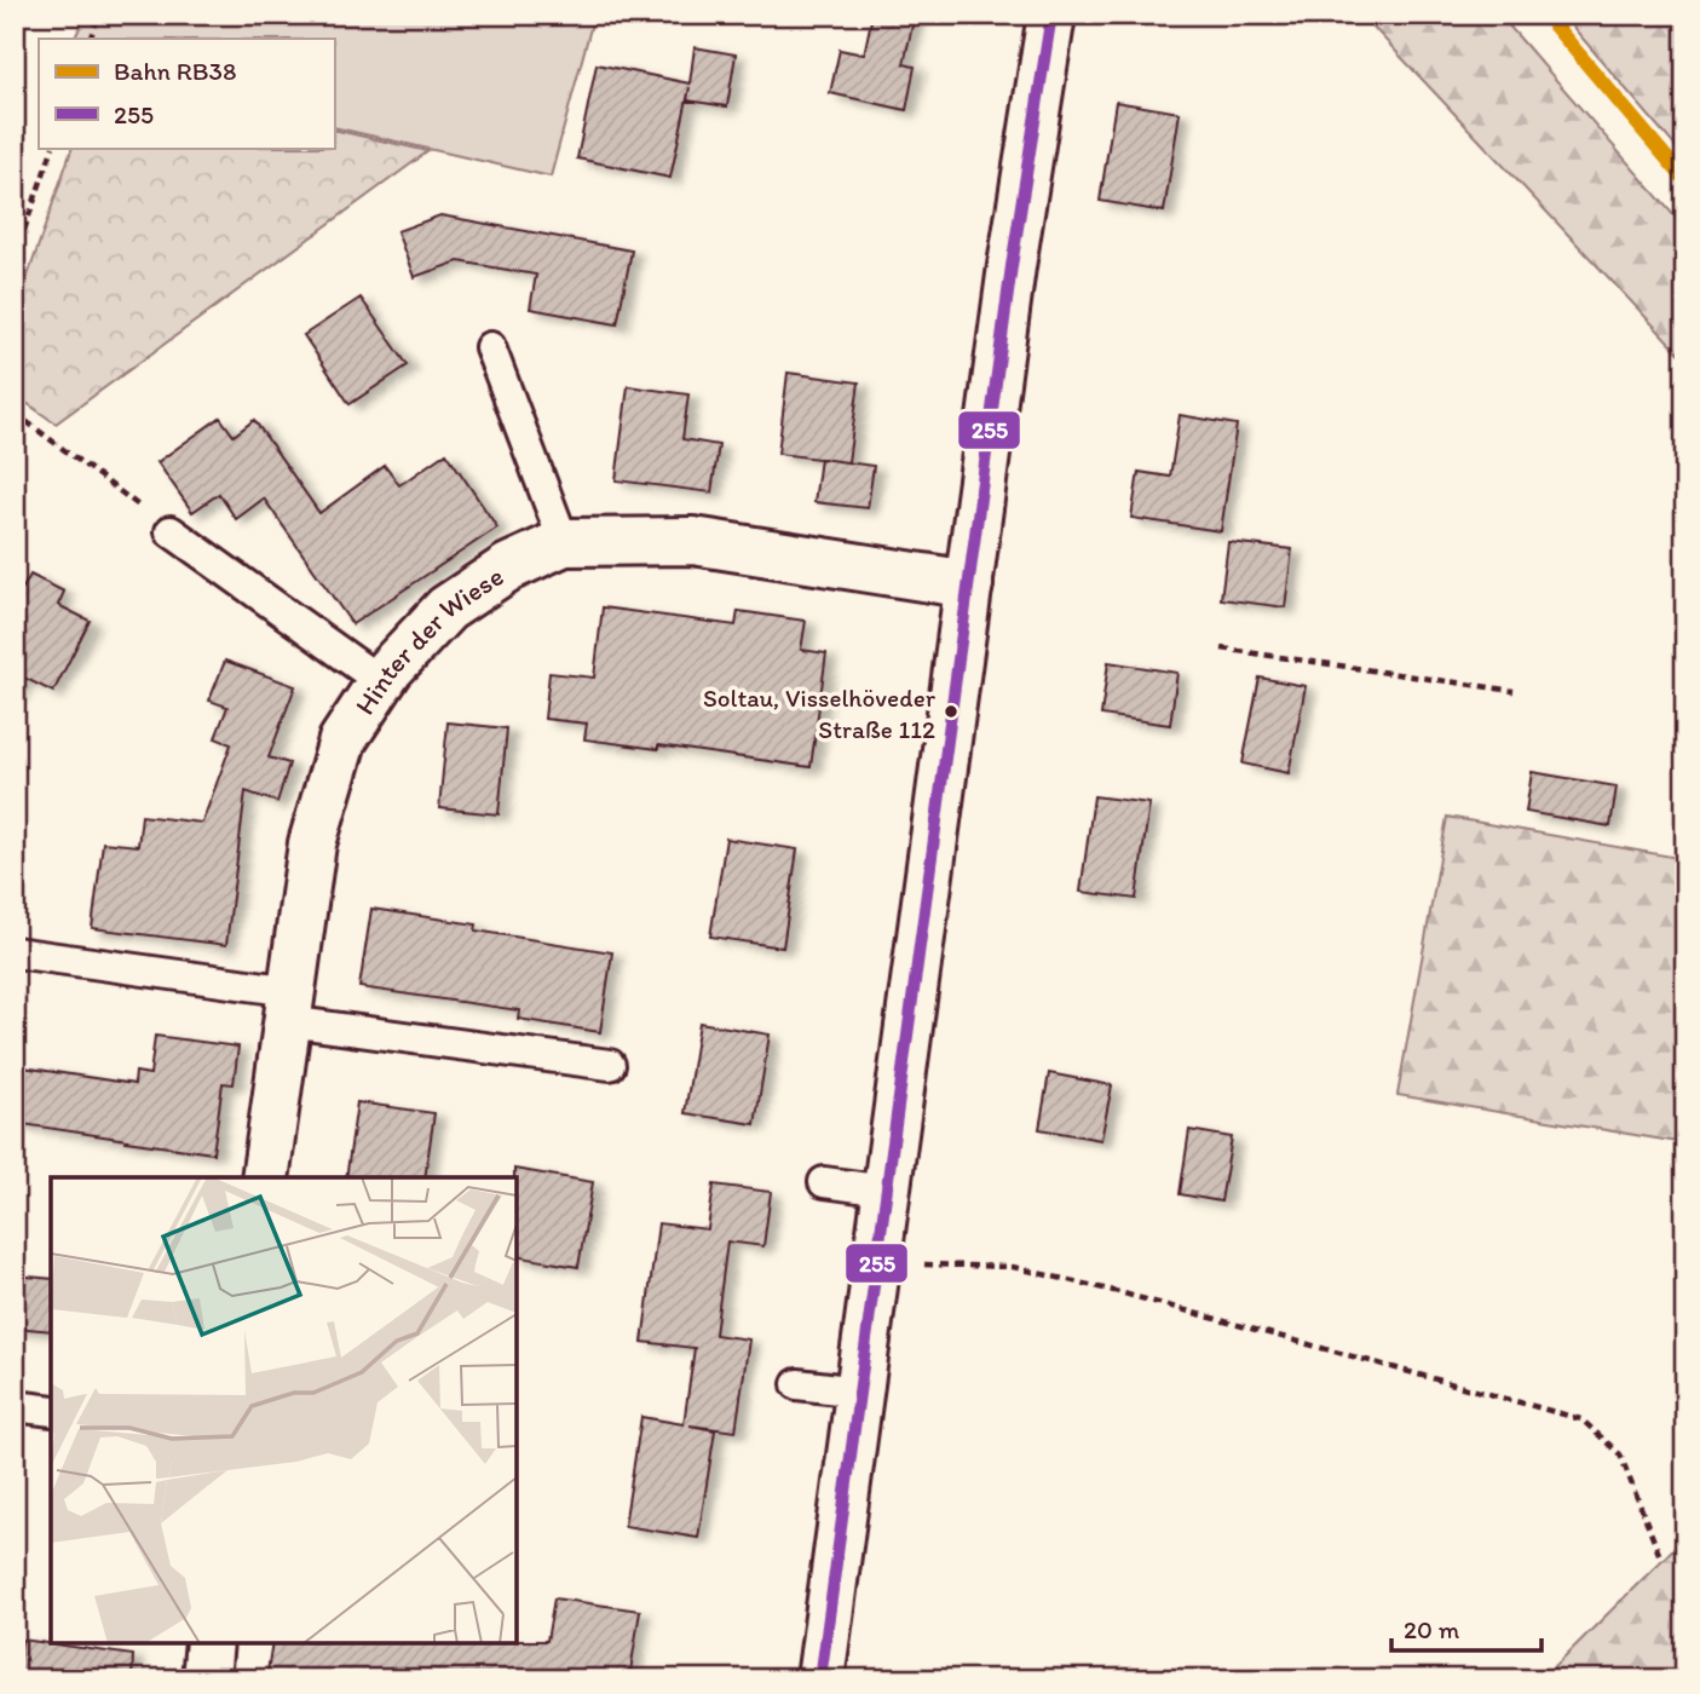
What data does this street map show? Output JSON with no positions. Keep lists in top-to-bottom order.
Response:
{
  "streets": {
    "street": ["Hinter der Wiese"]
  },
  "places": ["Soltau, Visselhöveder Straße 112"],
  "lines": ["rail line RB38", "transit line 255"],
  "legend": ["Bahn RB38", "255"],
  "scale_bar": "20 m"
}
